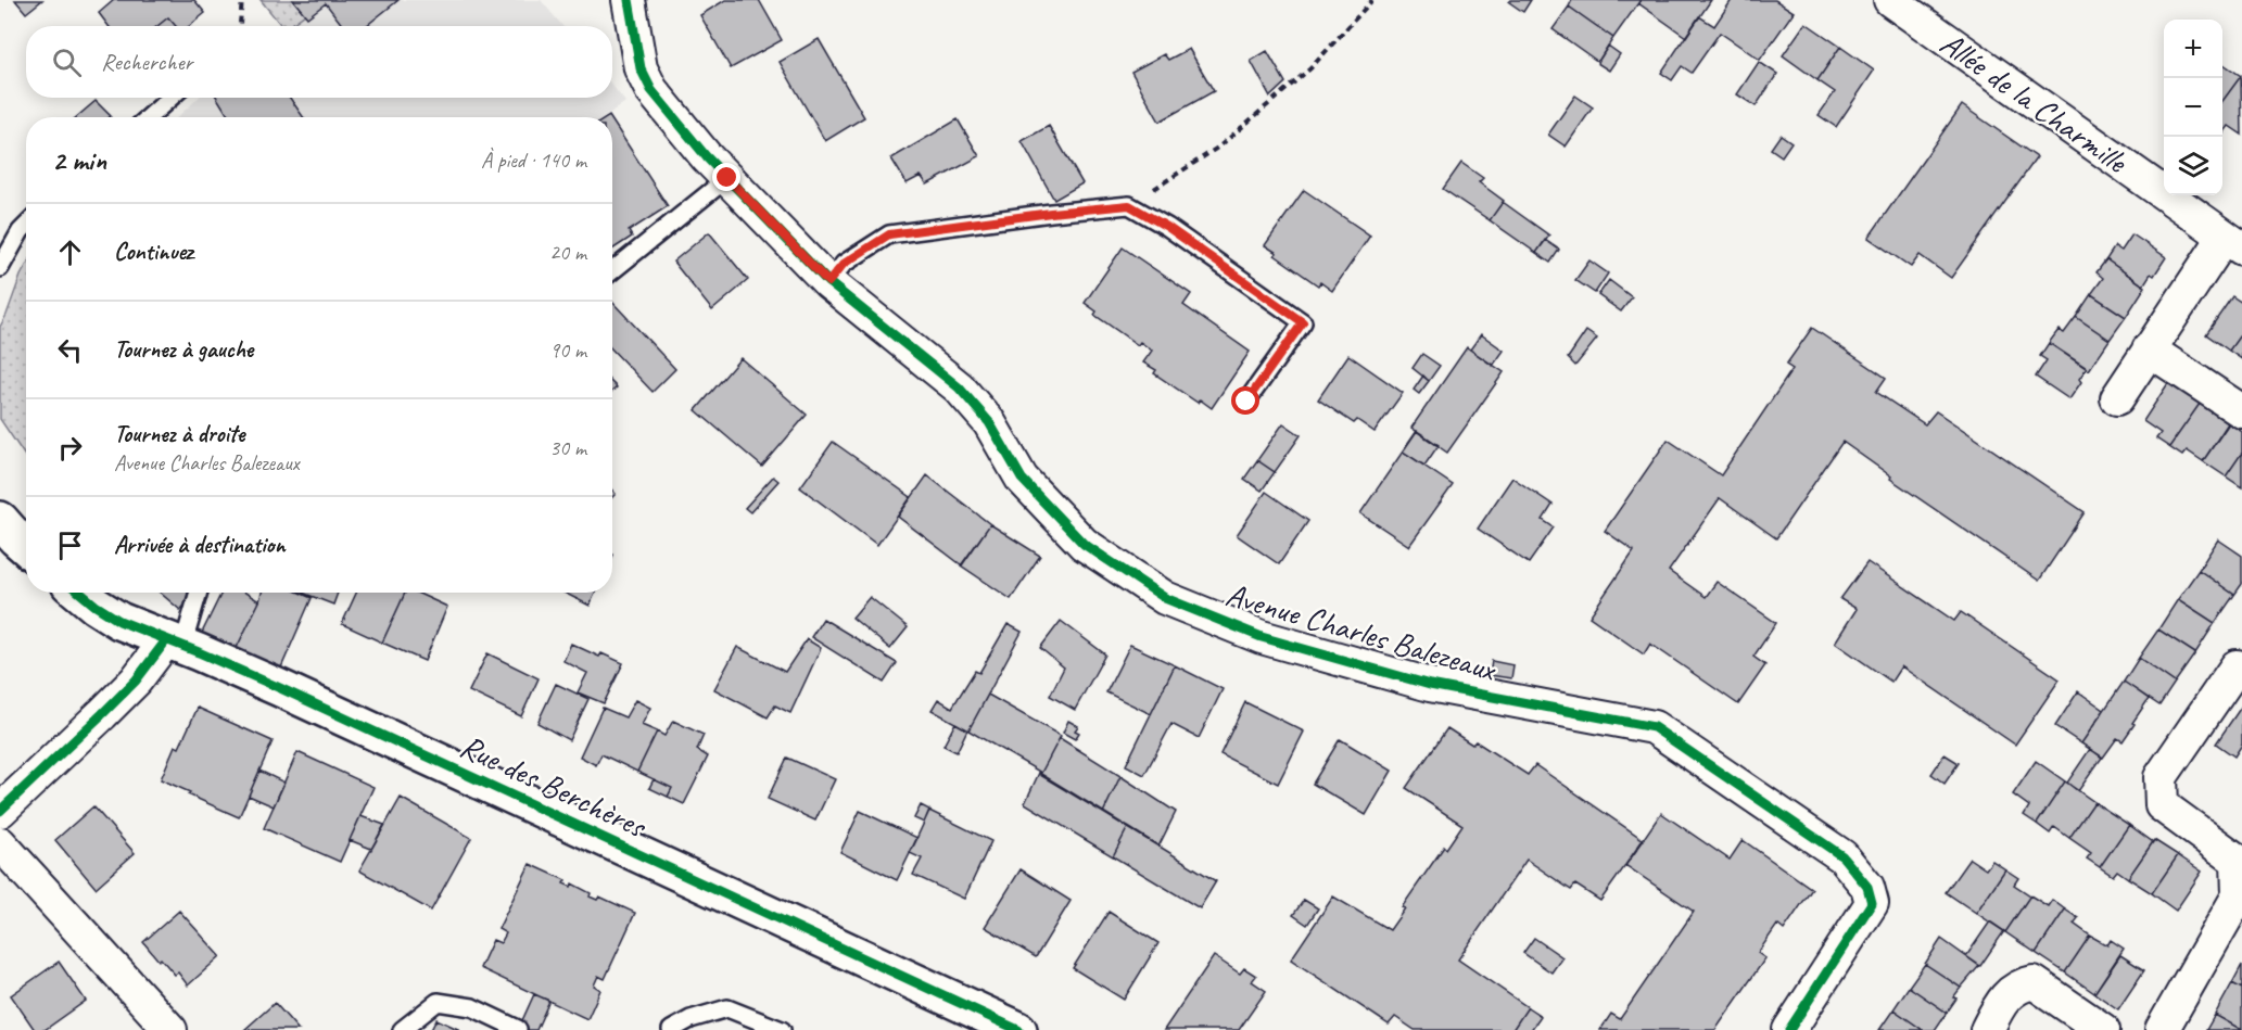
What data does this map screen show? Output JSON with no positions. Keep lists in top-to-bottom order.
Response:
{
  "streets": {
    "street": ["Allée de la Charmille", "Avenue Charles Balezeaux", "Rue des Berchères"]
  },
  "page": {
    "map_buttons": ["+", "−"],
    "search": "Rechercher",
    "heading": ["2 min", "À pied · 140 m"],
    "list": [
      ["Continuez", "20 m"],
      ["Tournez à gauche", "90 m"],
      ["Tournez à droite", "Avenue Charles Balezeaux", "30 m"],
      "Arrivée à destination"
    ]
  }
}
